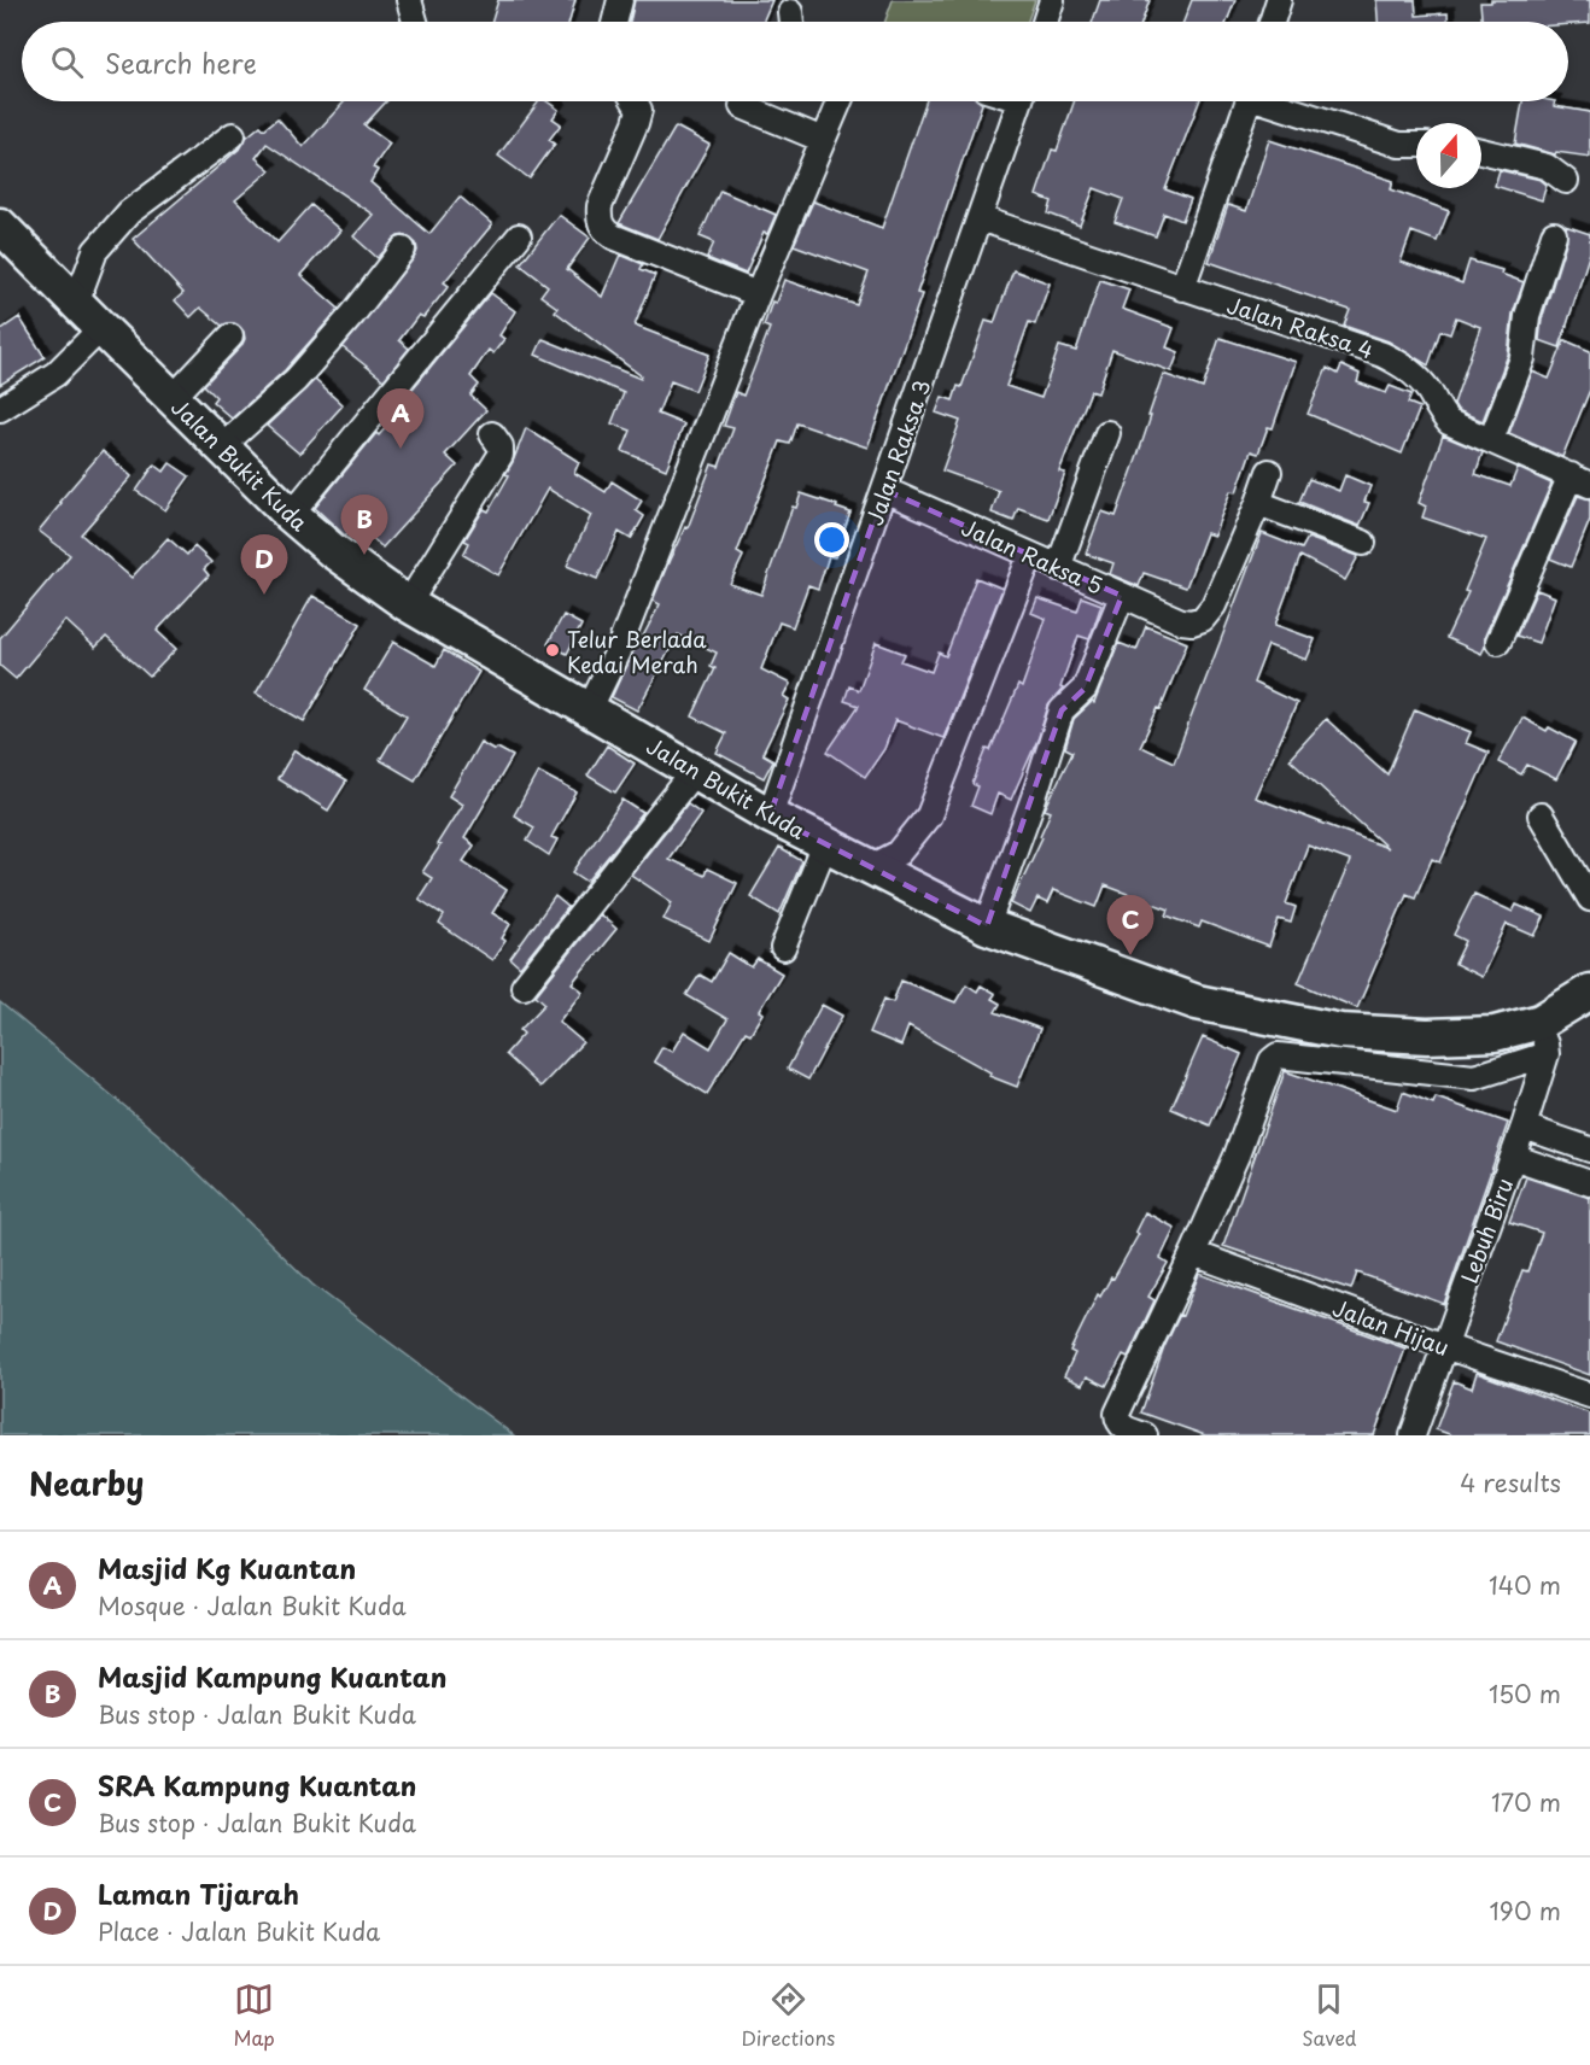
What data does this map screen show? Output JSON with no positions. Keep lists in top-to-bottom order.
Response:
{
  "streets": {
    "street": [
      "Jalan Raksa 4",
      "Jalan Raksa 3",
      "Jalan Bukit Kuda",
      "Jalan Raksa 5",
      "Lebuh Biru",
      "Jalan Hijau"
    ]
  },
  "crossings": [
    ["Jalan Raksa 4", "Jalan Raksa 3"],
    ["Jalan Raksa 3", "Jalan Bukit Kuda"],
    ["Jalan Raksa 3", "Jalan Raksa 5"],
    ["Jalan Bukit Kuda", "Lebuh Biru"],
    ["Lebuh Biru", "Jalan Hijau"]
  ],
  "places": ["Telur Berlada Kedai Merah"],
  "north": "top",
  "page": {
    "search": "Search here",
    "pins": [
      "A",
      "B",
      "D",
      "C"
    ],
    "heading": ["Nearby", "4 results"],
    "list": [
      {
        "mark": "A",
        "name": "Masjid Kg Kuantan",
        "note": "Mosque · Jalan Bukit Kuda",
        "value": "140 m"
      },
      {
        "mark": "B",
        "name": "Masjid Kampung Kuantan",
        "note": "Bus stop · Jalan Bukit Kuda",
        "value": "150 m"
      },
      {
        "mark": "C",
        "name": "SRA Kampung Kuantan",
        "note": "Bus stop · Jalan Bukit Kuda",
        "value": "170 m"
      },
      {
        "mark": "D",
        "name": "Laman Tijarah",
        "note": "Place · Jalan Bukit Kuda",
        "value": "190 m"
      }
    ],
    "nav": ["Map", "Directions", "Saved"]
  }
}
